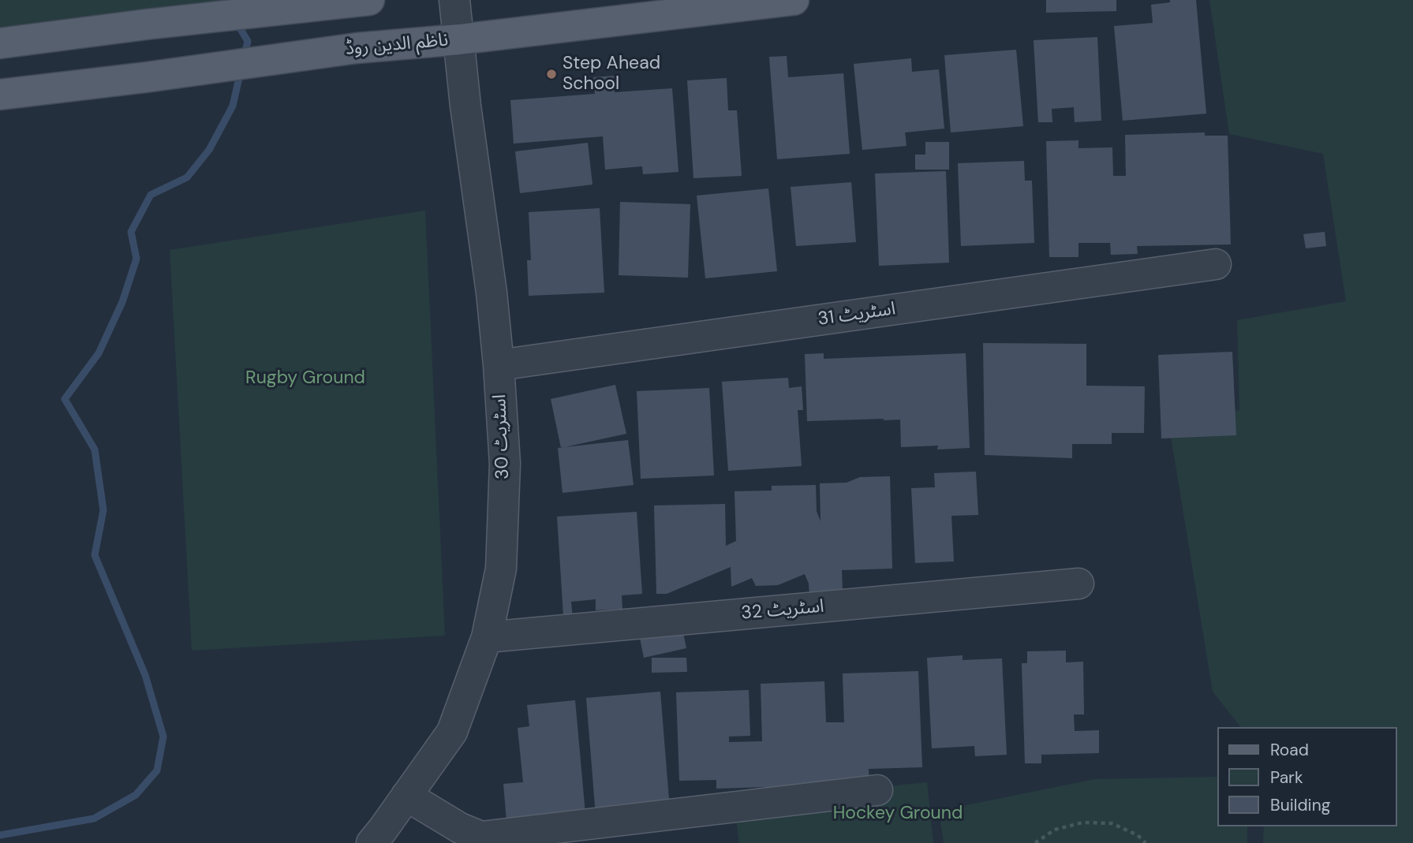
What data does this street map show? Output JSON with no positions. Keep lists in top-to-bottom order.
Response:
{
  "streets": {
    "main road": ["ناظم الدین روڈ"],
    "street": ["اسٹریٹ 31", "اسٹریٹ 30", "اسٹریٹ 32"]
  },
  "crossings": [
    ["ناظم الدین روڈ", "اسٹریٹ 30"],
    ["اسٹریٹ 31", "اسٹریٹ 30"],
    ["اسٹریٹ 30", "اسٹریٹ 32"]
  ],
  "parks": ["Rugby Ground", "Hockey Ground"],
  "places": ["Step Ahead School"],
  "legend": ["Road", "Park", "Building"]
}
